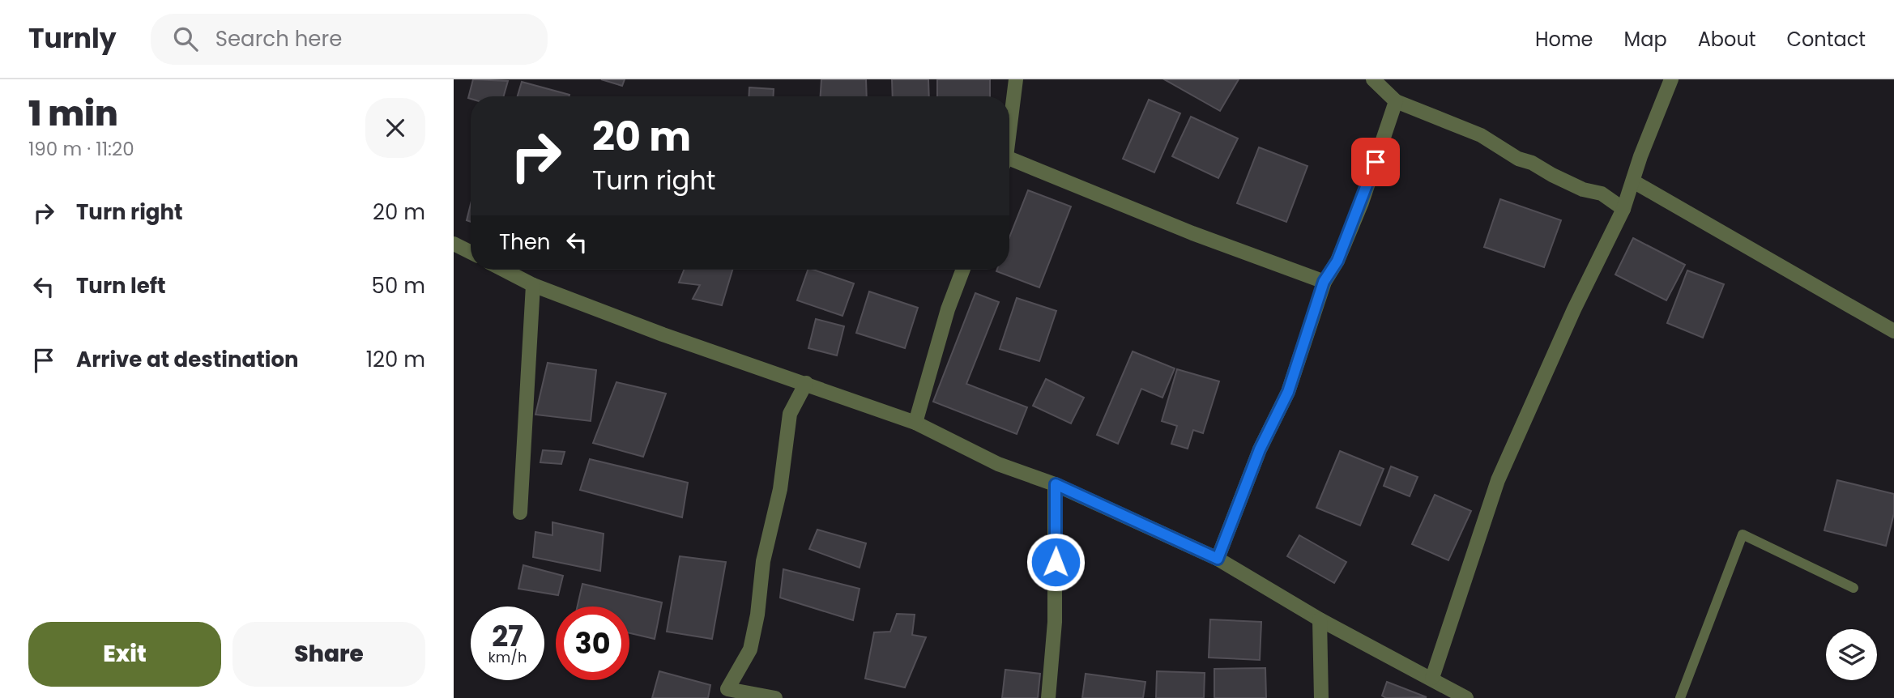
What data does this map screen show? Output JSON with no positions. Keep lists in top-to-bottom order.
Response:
{
  "page": {
    "header": "Turnly",
    "search": "Search here",
    "nav": [
      "Home",
      "Map",
      "About",
      "Contact"
    ],
    "heading": ["1 min", "190 m · 11:20"],
    "turn": ["20 m", "Turn right"],
    "list": [
      {
        "name": "Turn right",
        "value": "20 m"
      },
      {
        "name": "Turn left",
        "value": "50 m"
      },
      {
        "name": "Arrive at destination",
        "value": "120 m"
      }
    ],
    "then": "Then",
    "speed": "27 km/h",
    "limit": "30",
    "buttons": ["Exit", "Share"]
  }
}
